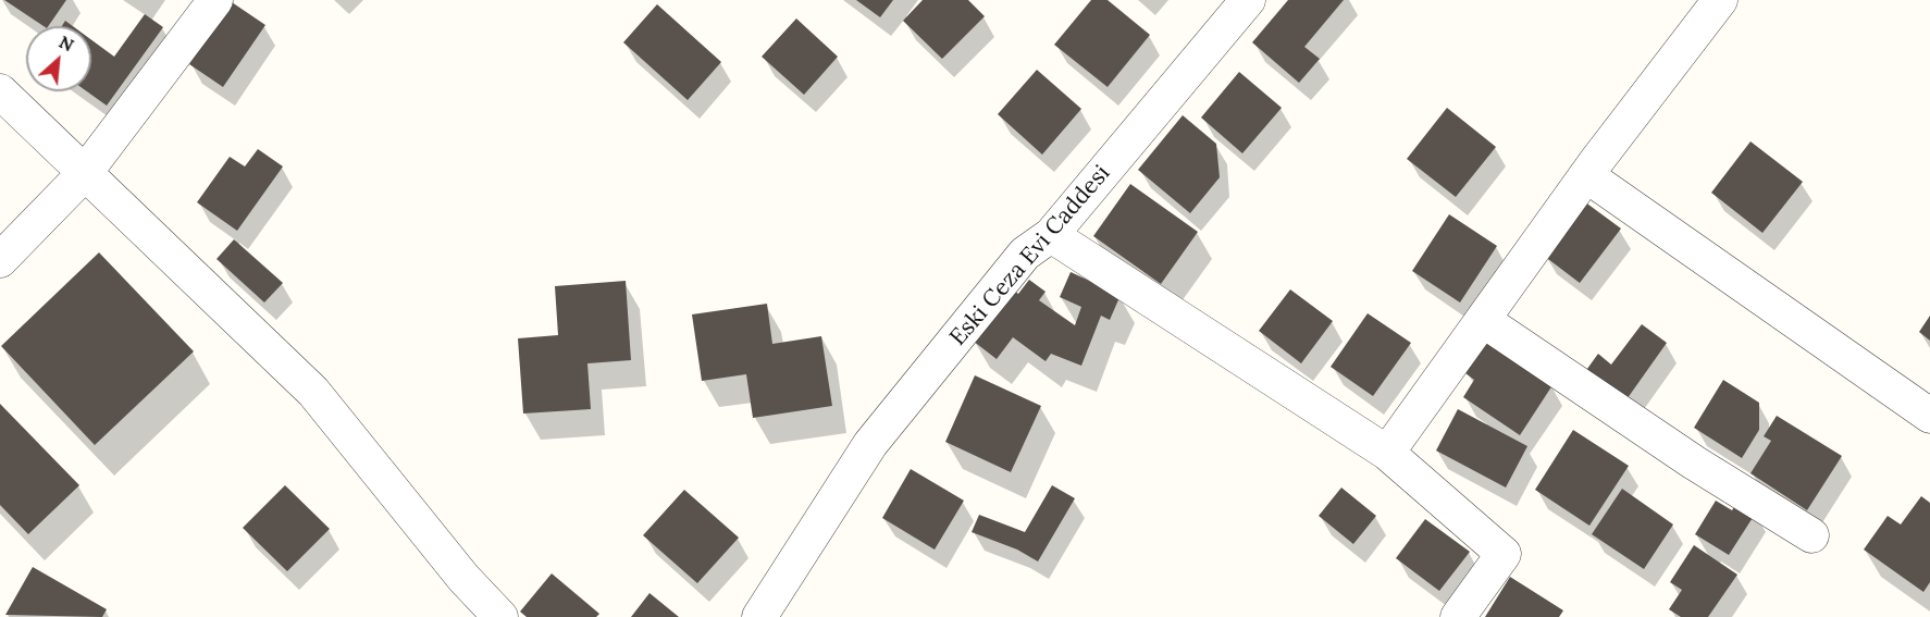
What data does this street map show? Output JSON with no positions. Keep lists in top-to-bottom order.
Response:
{
  "streets": {
    "street": ["Eski Ceza Evi Caddesi"]
  },
  "north": "top right"
}
